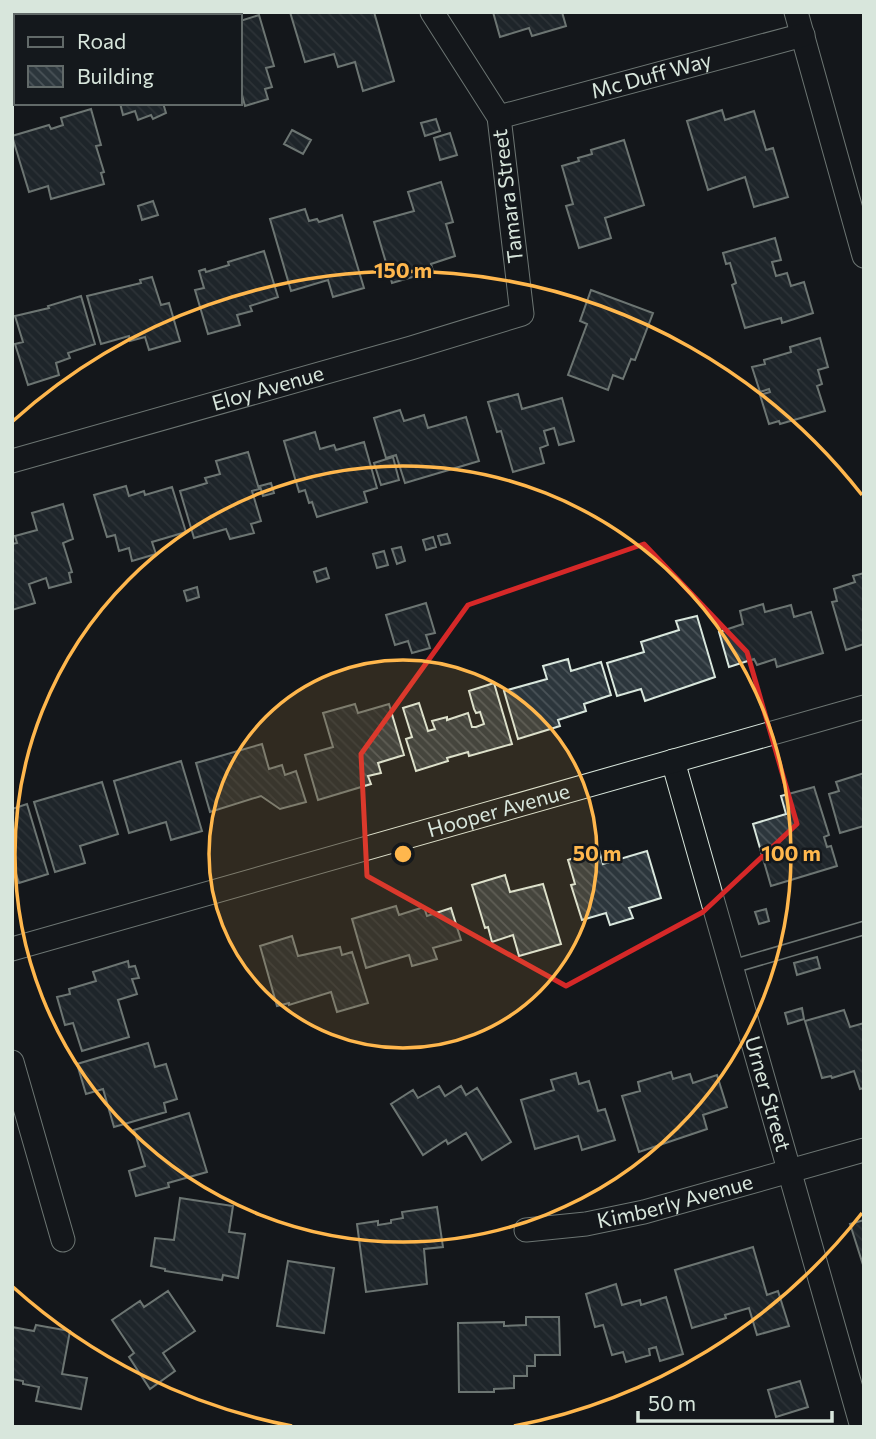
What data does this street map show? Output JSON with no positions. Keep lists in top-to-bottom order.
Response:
{
  "streets": {
    "street": [
      "Mc Duff Way",
      "Tamara Street",
      "Eloy Avenue",
      "Hooper Avenue",
      "Urner Street",
      "Kimberly Avenue"
    ]
  },
  "crossings": [
    ["Mc Duff Way", "Tamara Street"],
    ["Tamara Street", "Eloy Avenue"],
    ["Hooper Avenue", "Urner Street"],
    ["Urner Street", "Kimberly Avenue"]
  ],
  "legend": ["Road", "Building"],
  "scale_bar": "50 m",
  "rings": ["150 m", "50 m", "100 m"]
}
